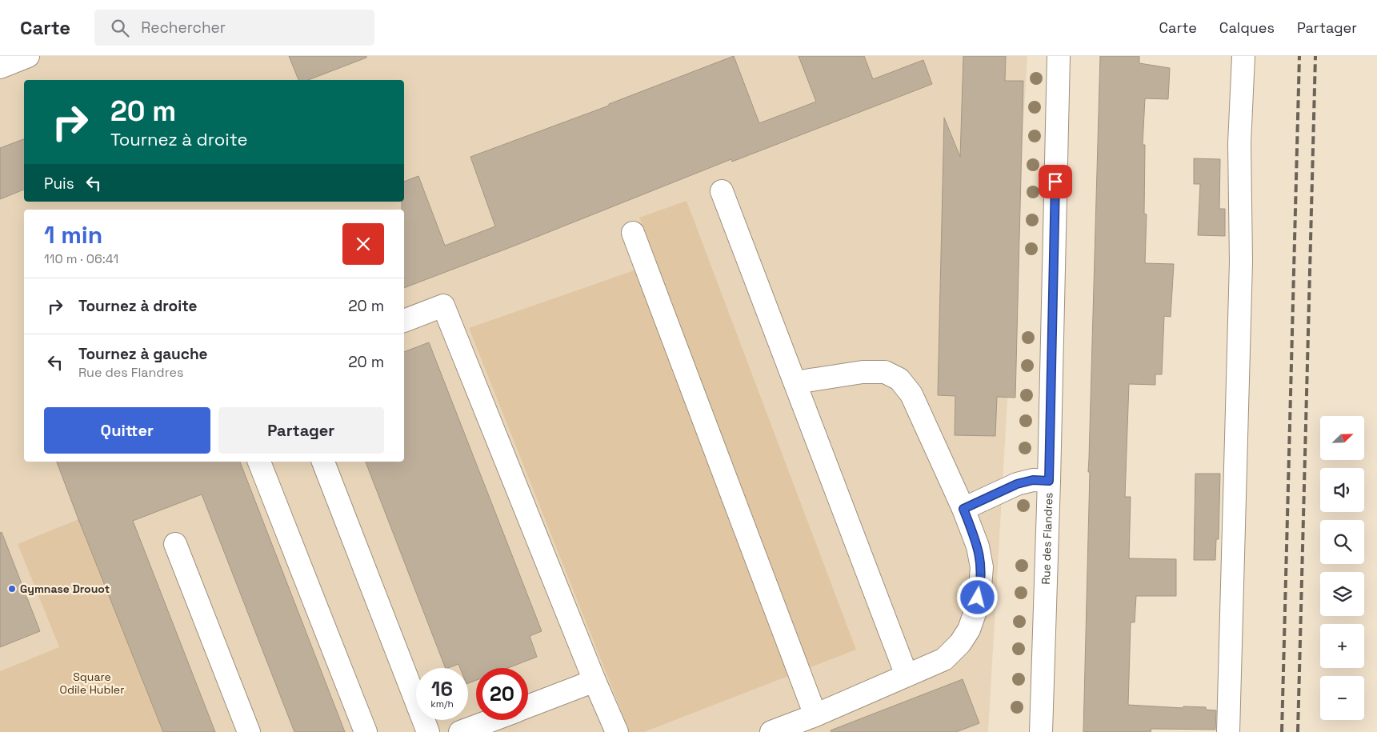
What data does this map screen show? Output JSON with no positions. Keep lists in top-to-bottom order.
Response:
{
  "streets": {
    "street": ["Rue des Flandres"]
  },
  "parks": ["Square Odile Hubler"],
  "places": ["Gymnase Drouot"],
  "north": "top right",
  "page": {
    "header": "Carte",
    "search": "Rechercher",
    "nav": ["Carte", "Calques", "Partager"],
    "turn": ["20 m", "Tournez à droite"],
    "then": "Puis",
    "heading": ["1 min", "110 m · 06:41"],
    "list": [
      {
        "name": "Tournez à droite",
        "value": "20 m"
      },
      {
        "name": "Tournez à gauche",
        "note": "Rue des Flandres",
        "value": "20 m"
      }
    ],
    "buttons": ["Quitter", "Partager"],
    "map_buttons": ["+", "−"],
    "speed": "16 km/h",
    "limit": "20"
  }
}
